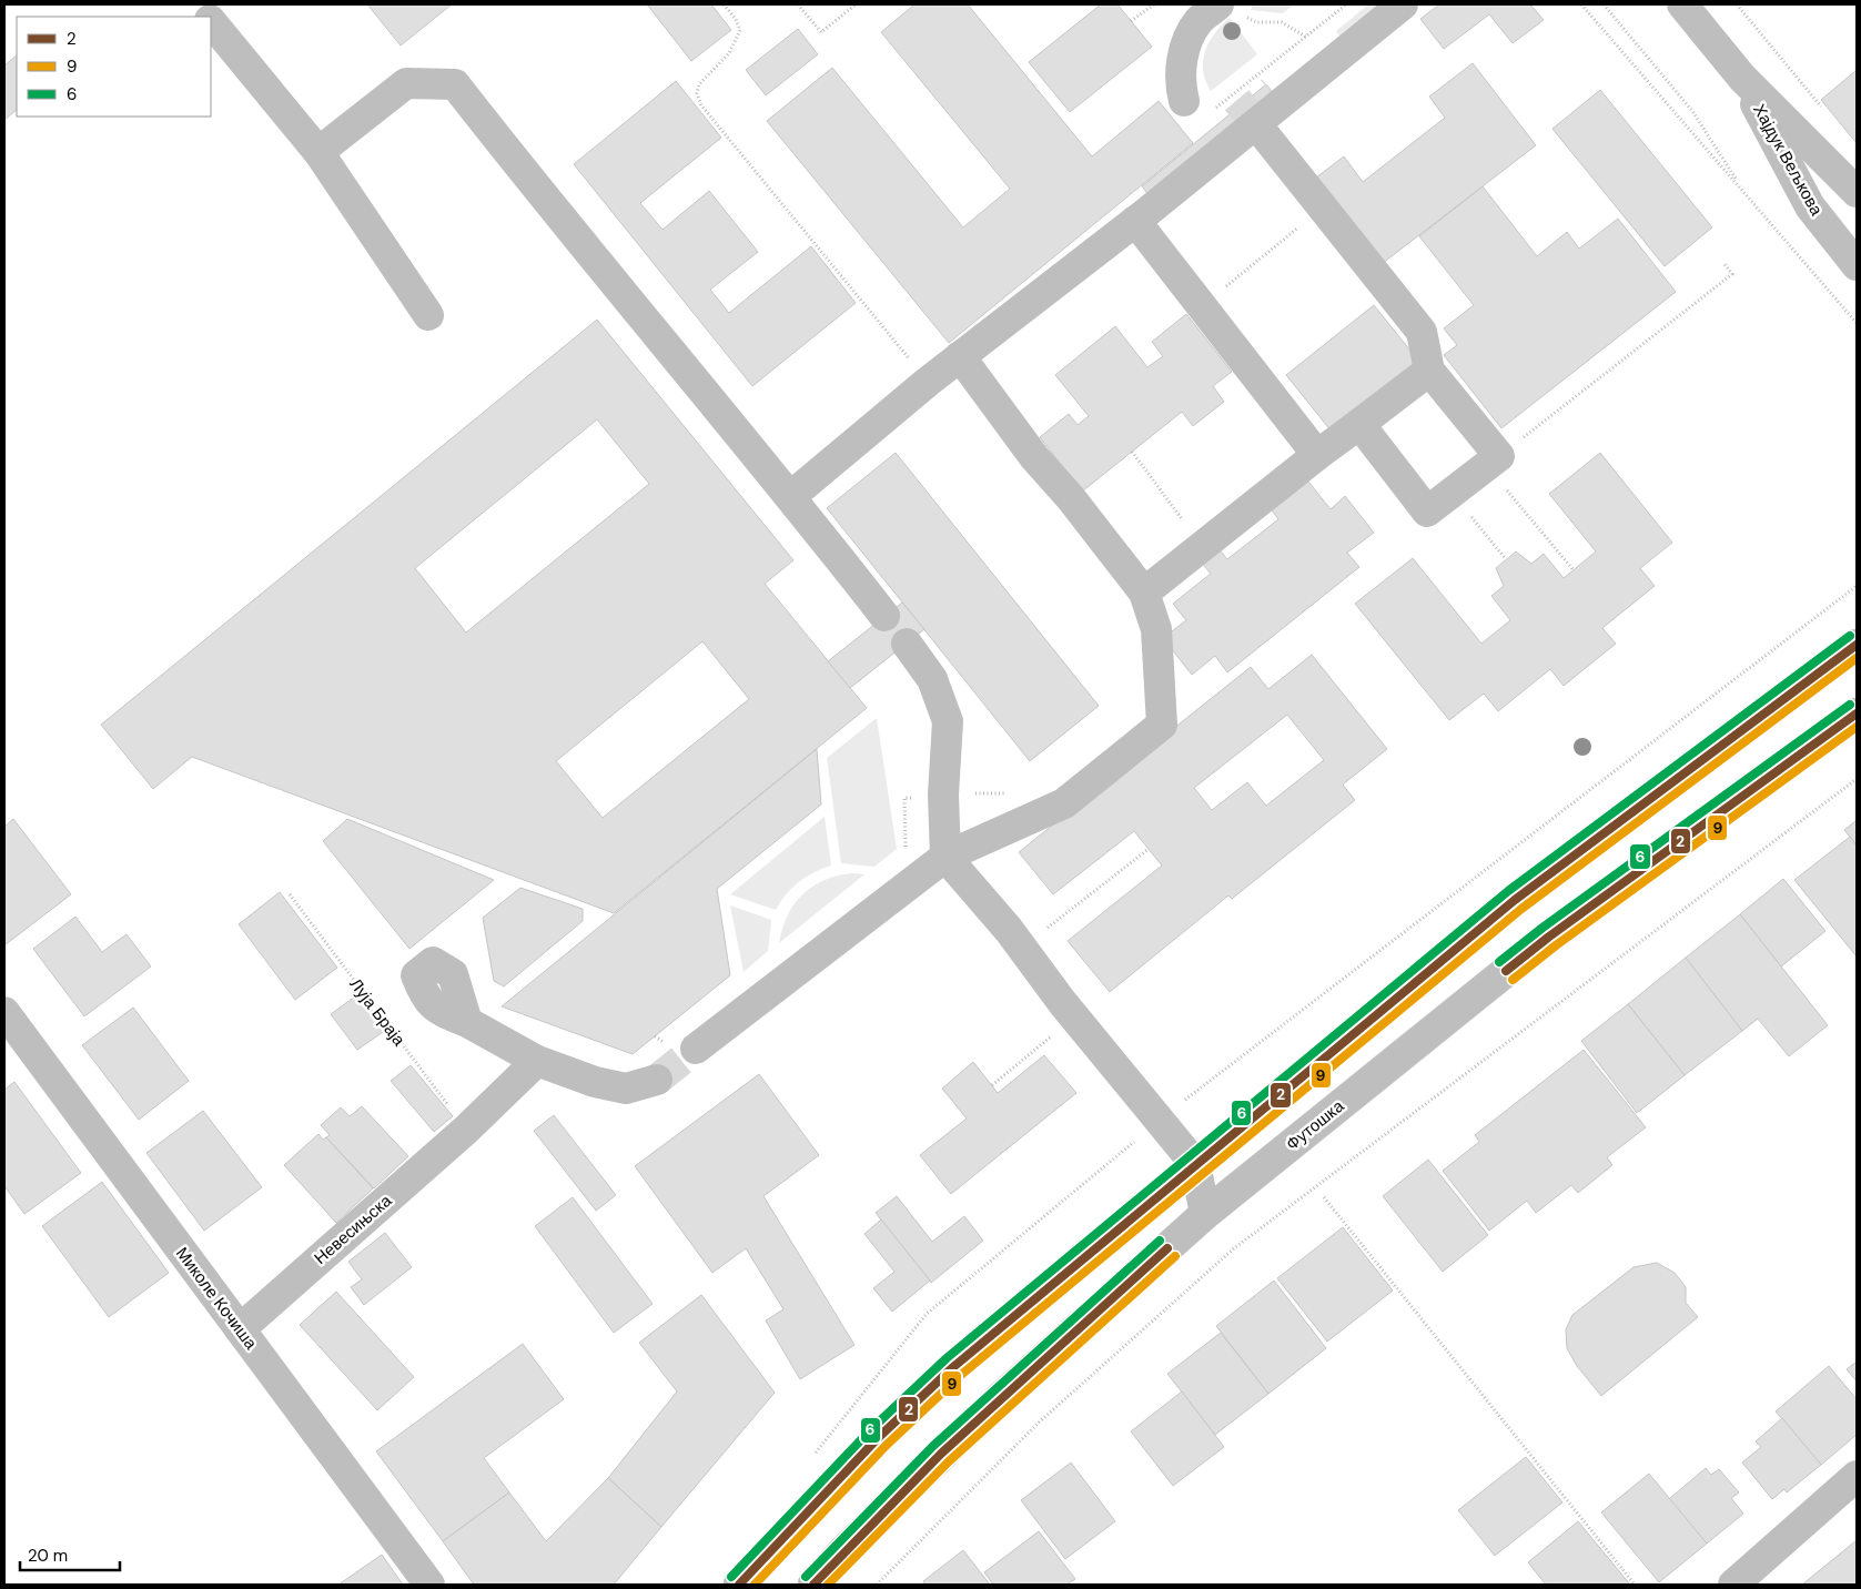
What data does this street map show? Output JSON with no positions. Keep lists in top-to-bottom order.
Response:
{
  "streets": {
    "main road": [
      "Хајдук Вељкова",
      "Футошка",
      "Невесињска",
      "Миколе Кочиша"
    ],
    "path": ["Луја Браја"]
  },
  "crossings": [
    ["Луја Браја", "Невесињска"],
    ["Невесињска", "Миколе Кочиша"]
  ],
  "lines": ["transit line 6", "transit line 2", "transit line 9"],
  "legend": ["2", "9", "6"],
  "scale_bar": "20 m"
}
